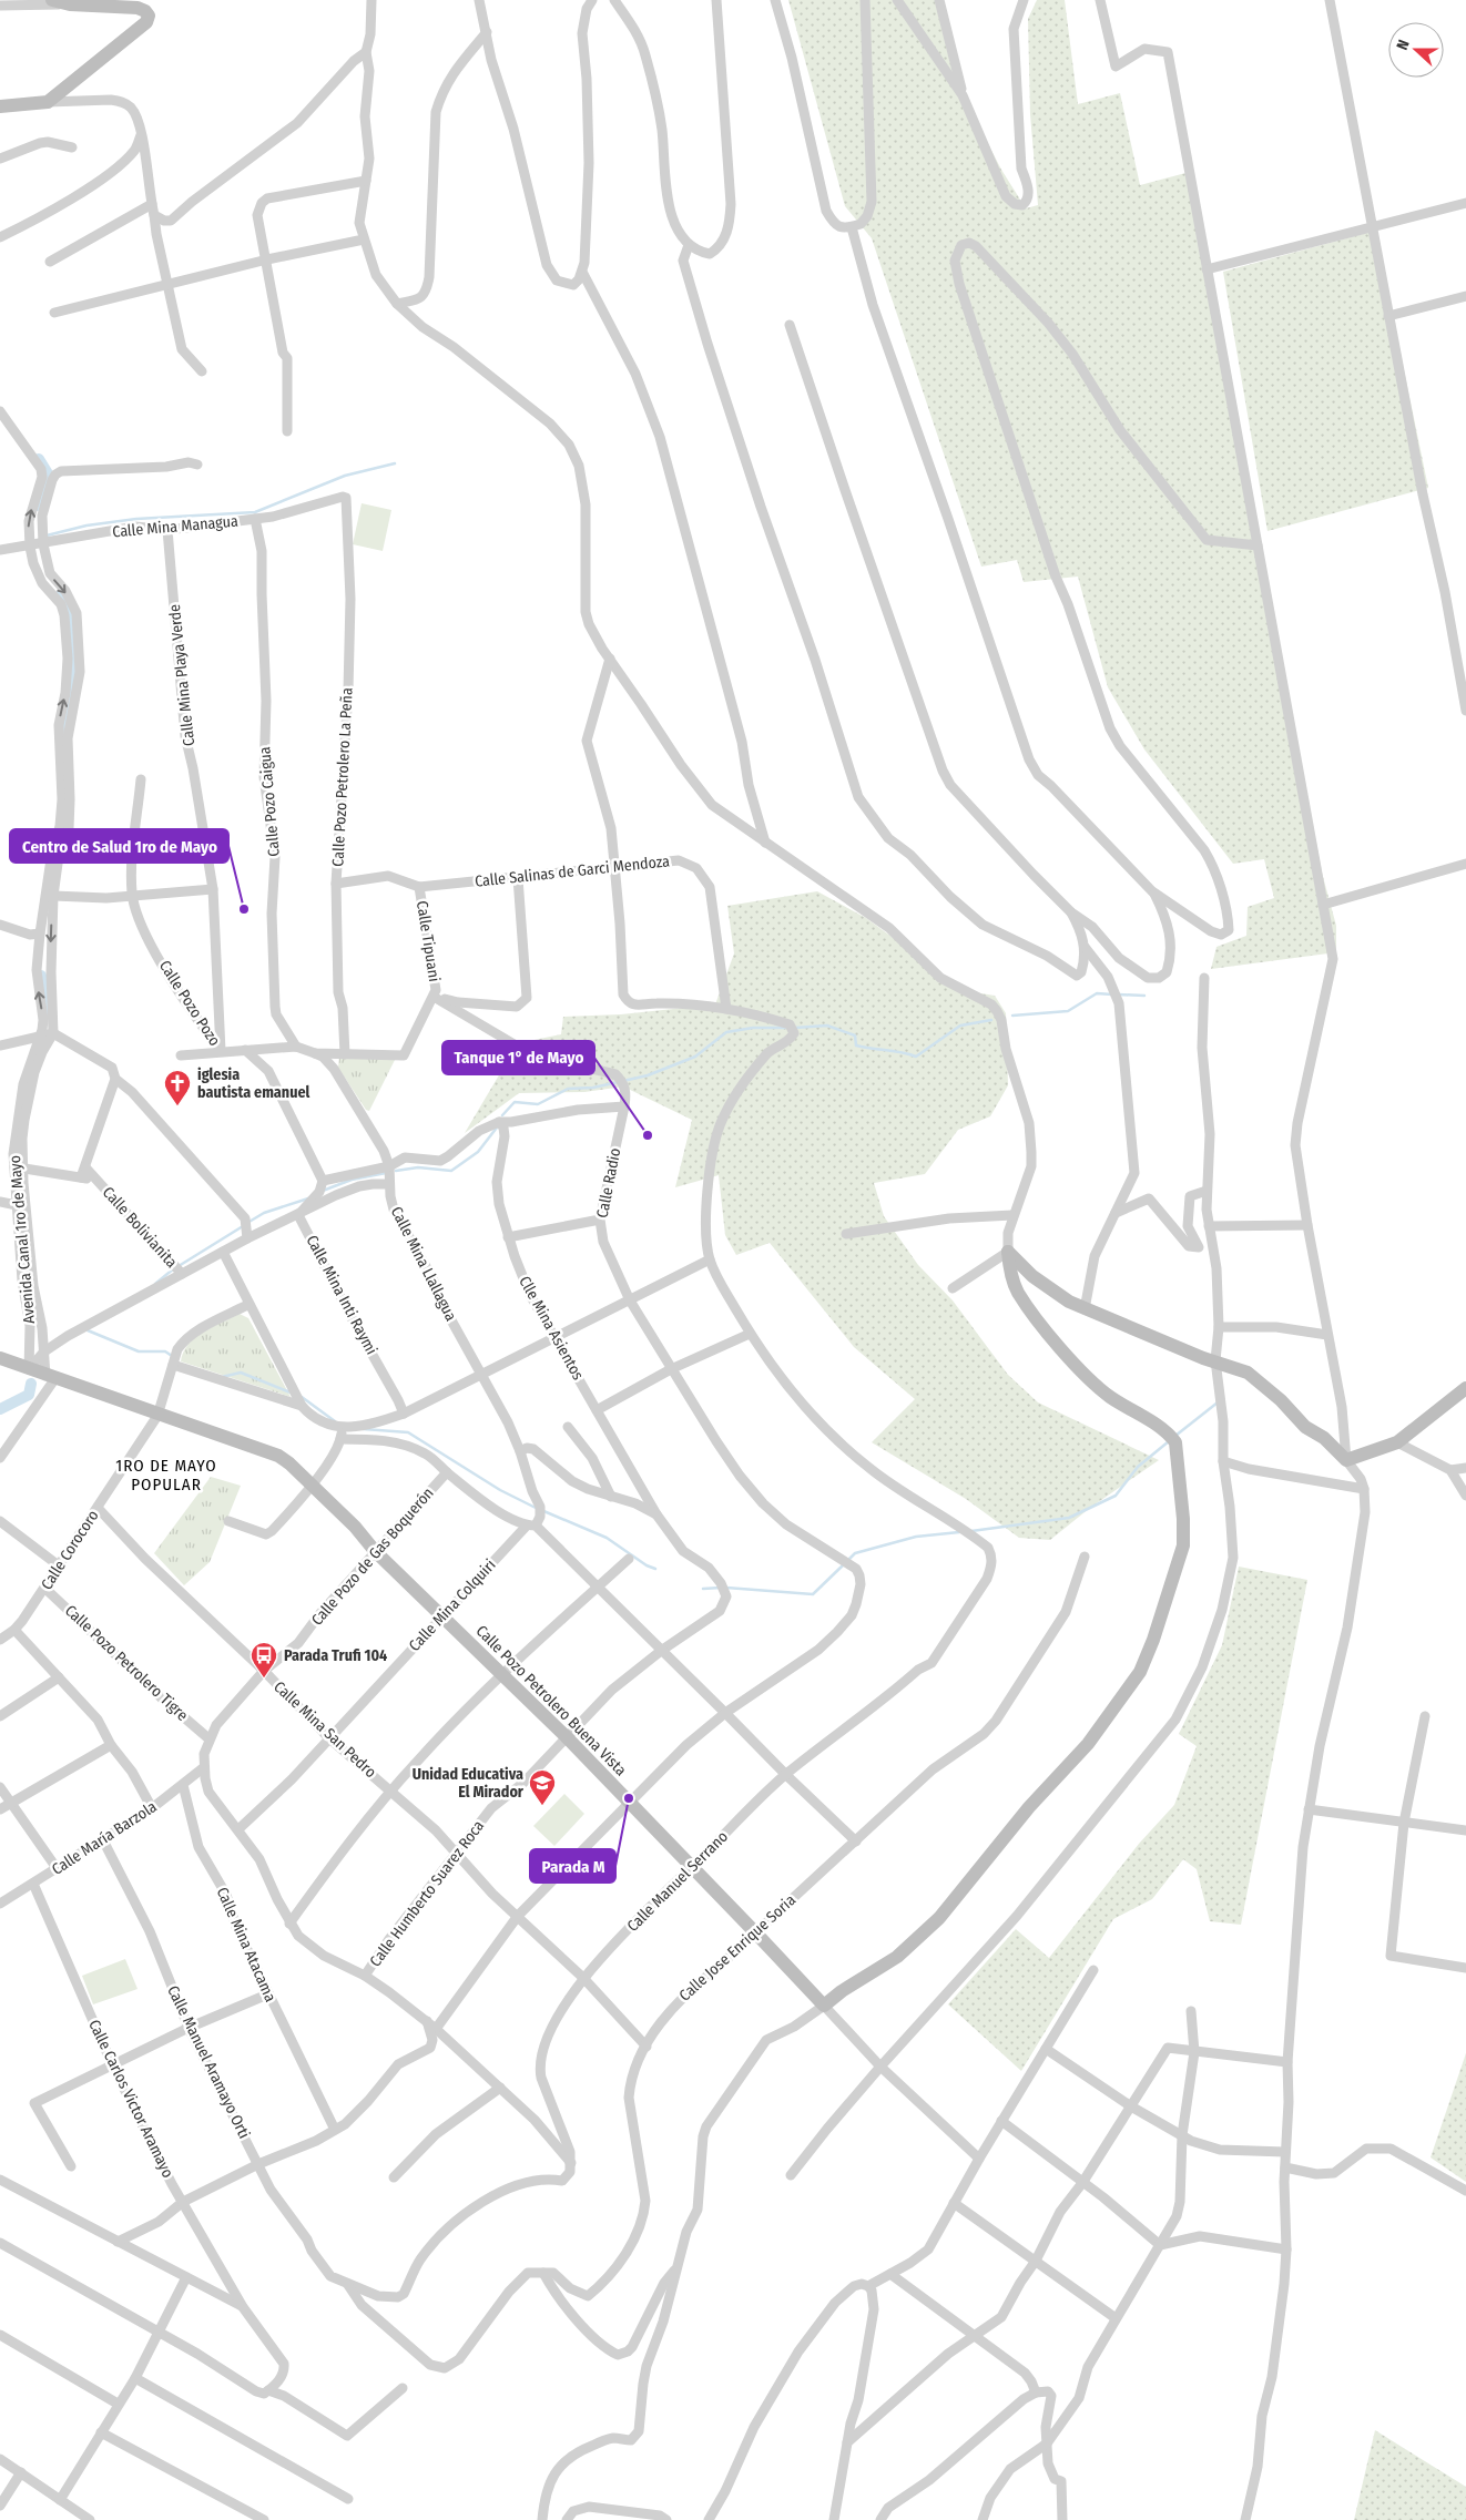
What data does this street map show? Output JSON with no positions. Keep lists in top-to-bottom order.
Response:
{
  "streets": {
    "street": [
      "Calle Mina Managua",
      "Calle Mina Playa Verde",
      "Calle Pozo Petrolero La Peña",
      "Calle Pozo Caigua",
      "Calle Salinas de Garci Mendoza",
      "Calle Tipuani",
      "Calle Pozo Pozo",
      "Calle Radio",
      "Calle Bolivianita",
      "Avenida Canal 1ro de Mayo",
      "Calle Mina Llallagua",
      "Calle Mina Inti Raymi",
      "Clle Mina Asientos",
      "Calle Corocoro",
      "Calle Pozo de Gas Boquerón",
      "Calle Mina Colquiri",
      "Calle Pozo Petrolero Tigre",
      "Calle Pozo Petrolero Buena Vista",
      "Calle Mina San Pedro",
      "Calle María Barzola",
      "Calle Manuel Serrano",
      "Calle Humberto Suarez Roca",
      "Calle Mina Atacama",
      "Calle Jose Enrique Soria",
      "Calle Manuel Aramayo Orti",
      "Calle Carlos Victor Aramayo"
    ]
  },
  "crossings": [
    ["Calle Mina Managua", "Calle Mina Playa Verde"],
    ["Calle Mina Managua", "Calle Pozo Petrolero La Peña"],
    ["Calle Mina Managua", "Calle Pozo Caigua"],
    ["Calle Mina Managua", "Avenida Canal 1ro de Mayo"],
    ["Calle Mina Playa Verde", "Calle Pozo Pozo"],
    ["Calle Pozo Petrolero La Peña", "Calle Salinas de Garci Mendoza"],
    ["Calle Pozo Petrolero La Peña", "Calle Pozo Pozo"],
    ["Calle Pozo Caigua", "Calle Pozo Pozo"],
    ["Calle Salinas de Garci Mendoza", "Calle Tipuani"],
    ["Calle Tipuani", "Calle Pozo Pozo"],
    ["Calle Tipuani", "Calle Radio"],
    ["Calle Pozo Pozo", "Calle Radio"],
    ["Calle Pozo Pozo", "Calle Mina Llallagua"],
    ["Calle Bolivianita", "Avenida Canal 1ro de Mayo"],
    ["Avenida Canal 1ro de Mayo", "Calle Pozo Petrolero Buena Vista"],
    ["Calle Mina Llallagua", "Calle Mina Colquiri"],
    ["Clle Mina Asientos", "Calle Humberto Suarez Roca"],
    ["Calle Corocoro", "Calle Pozo Petrolero Tigre"],
    ["Calle Corocoro", "Calle Pozo Petrolero Buena Vista"],
    ["Calle Corocoro", "Calle Mina San Pedro"],
    ["Calle Pozo de Gas Boquerón", "Calle Pozo Petrolero Tigre"],
    ["Calle Pozo de Gas Boquerón", "Calle Pozo Petrolero Buena Vista"],
    ["Calle Pozo de Gas Boquerón", "Calle Mina San Pedro"],
    ["Calle Mina Colquiri", "Calle Pozo Petrolero Buena Vista"],
    ["Calle Mina Colquiri", "Calle Mina San Pedro"],
    ["Calle Pozo Petrolero Buena Vista", "Calle Manuel Serrano"],
    ["Calle Pozo Petrolero Buena Vista", "Calle Humberto Suarez Roca"],
    ["Calle Pozo Petrolero Buena Vista", "Calle Jose Enrique Soria"],
    ["Calle Mina San Pedro", "Calle Manuel Serrano"],
    ["Calle Mina San Pedro", "Calle Humberto Suarez Roca"],
    ["Calle Mina San Pedro", "Calle Jose Enrique Soria"],
    ["Calle María Barzola", "Calle Mina Atacama"],
    ["Calle María Barzola", "Calle Manuel Aramayo Orti"],
    ["Calle María Barzola", "Calle Carlos Victor Aramayo"]
  ],
  "districts": ["1RO DE MAYO POPULAR"],
  "places": {
    "other": ["Centro de Salud 1ro de Mayo", "Tanque 1° de Mayo", "Parada M"],
    "church": ["iglesia bautista emanuel"],
    "bus stop": ["Parada Trufi 104"],
    "school or university": ["Unidad Educativa El Mirador"]
  },
  "north": "left"
}
